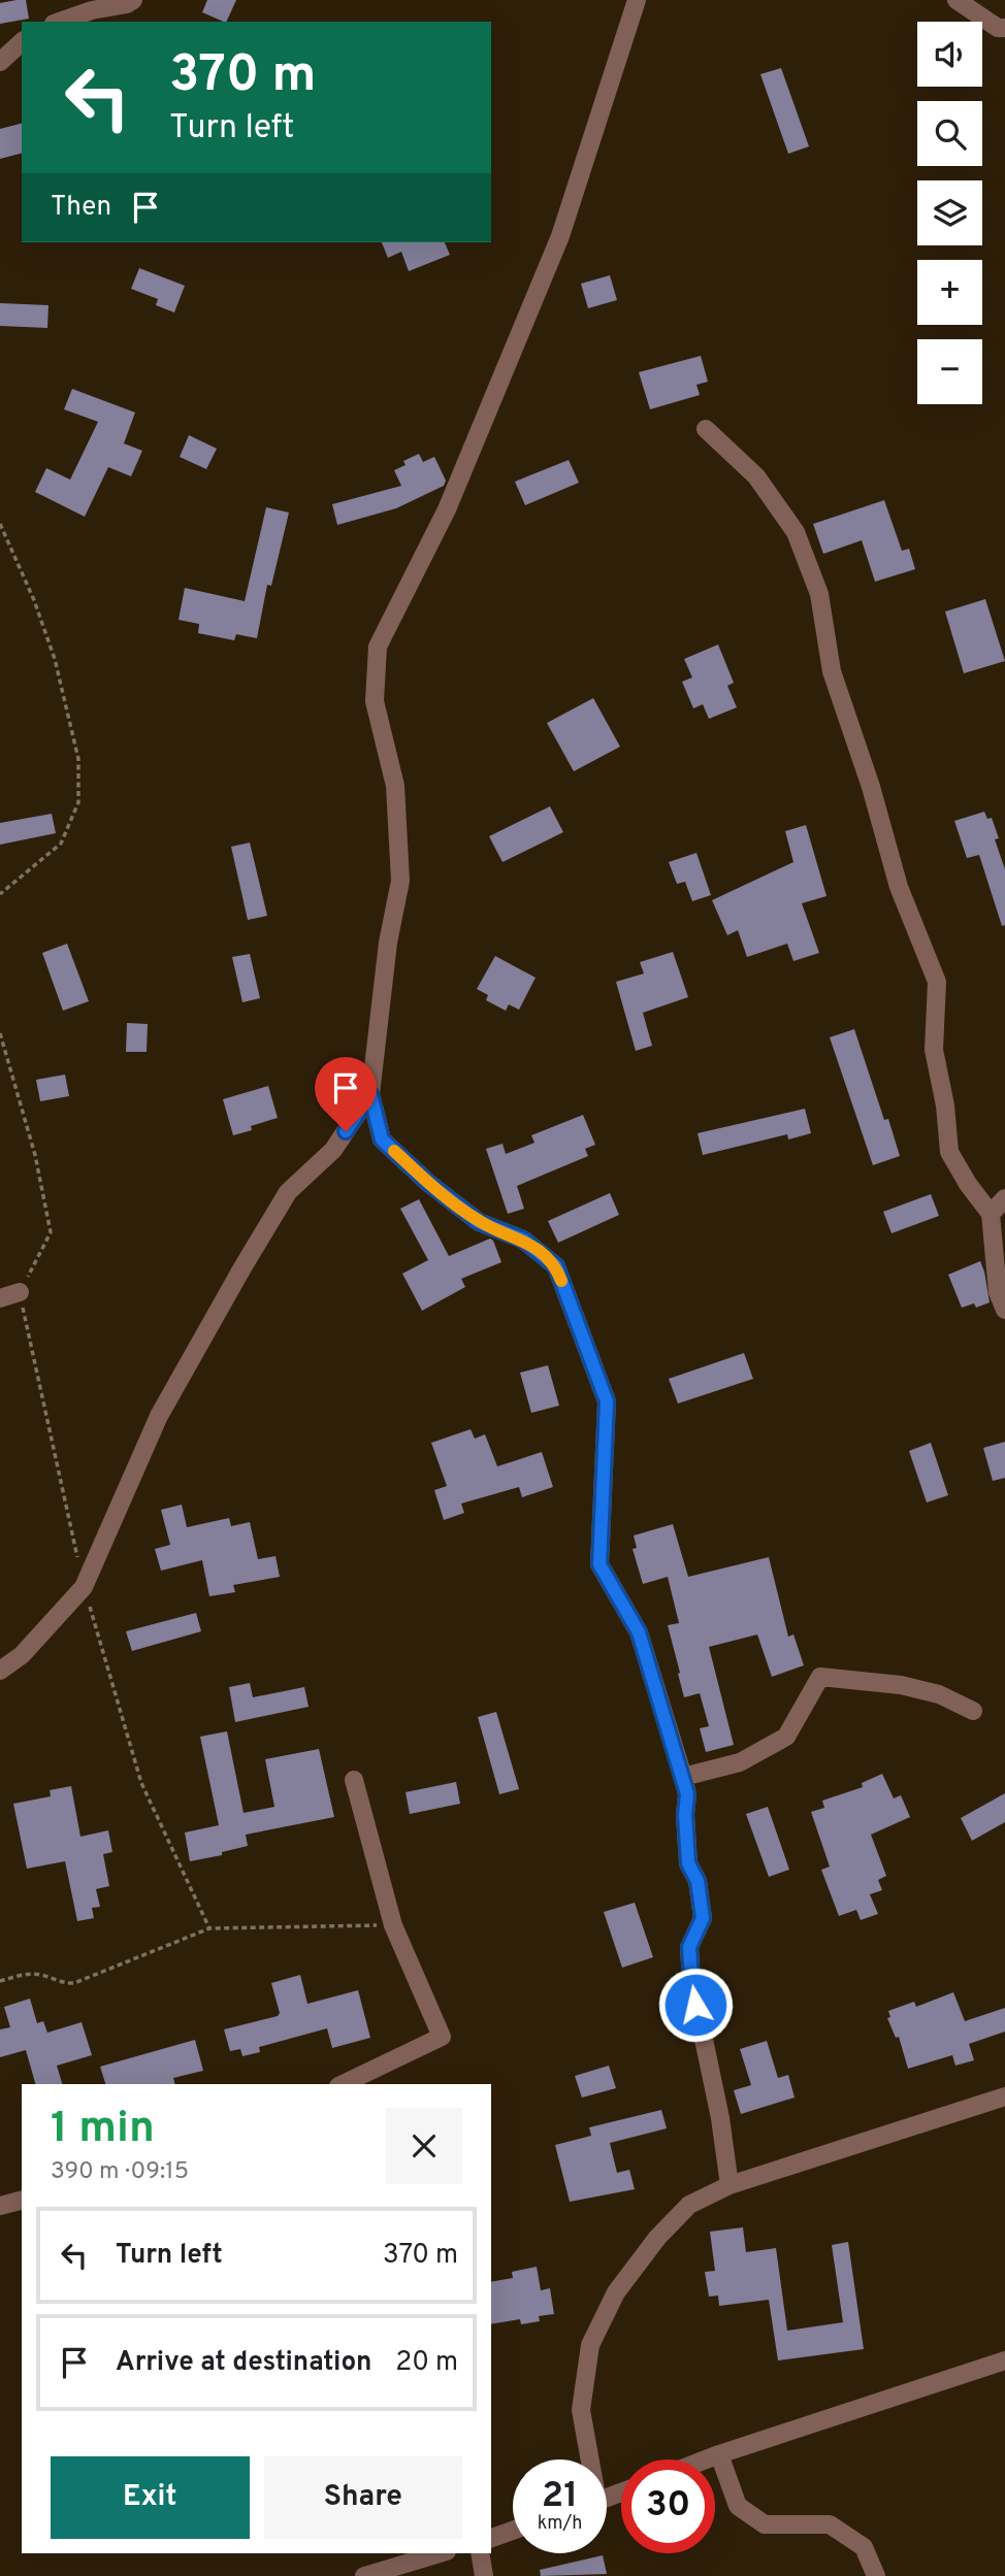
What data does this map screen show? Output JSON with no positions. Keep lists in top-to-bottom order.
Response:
{
  "page": {
    "map_buttons": ["+", "−"],
    "turn": ["370 m", "Turn left"],
    "then": "Then",
    "heading": ["1 min", "390 m · 09:15"],
    "list": [
      {
        "name": "Turn left",
        "value": "370 m"
      },
      {
        "name": "Arrive at destination",
        "value": "20 m"
      }
    ],
    "buttons": ["Exit", "Share"],
    "speed": "21 km/h",
    "limit": "30"
  }
}
